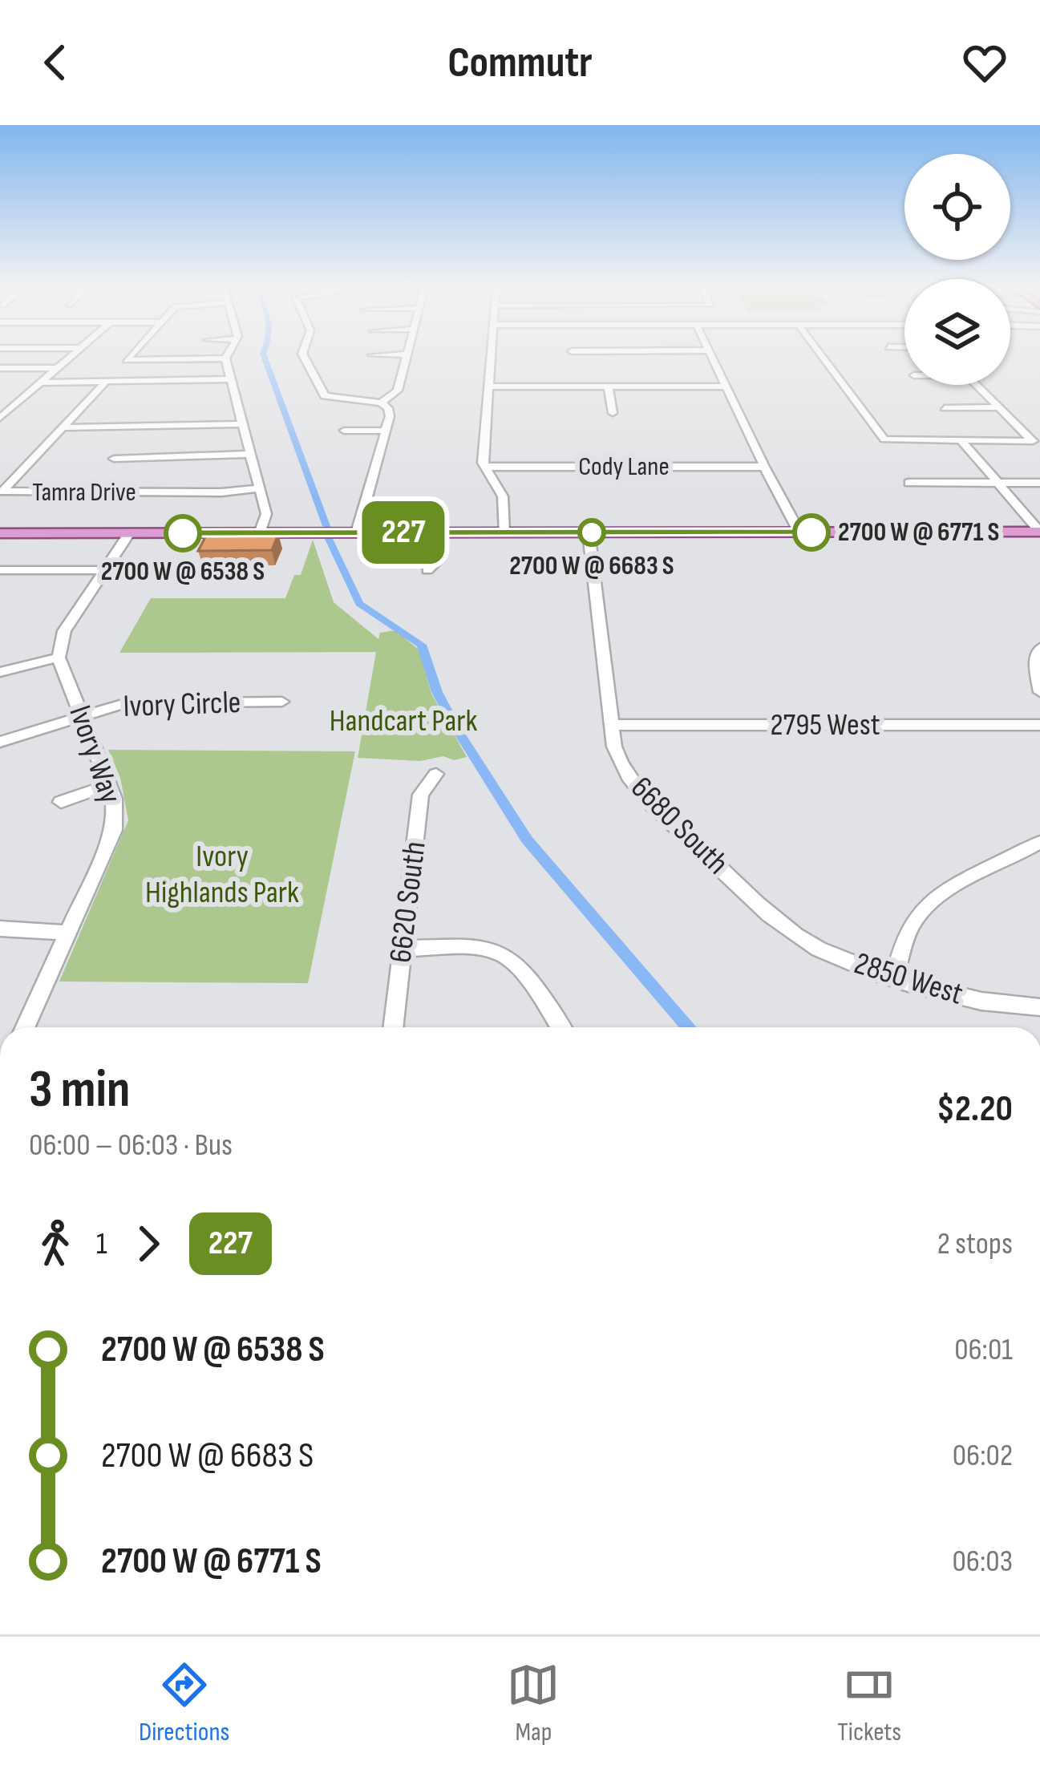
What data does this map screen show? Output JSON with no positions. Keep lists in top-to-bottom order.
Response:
{
  "streets": {
    "street": [
      "Cody Lane",
      "Tamra Drive",
      "Ivory Circle",
      "2795 West",
      "Ivory Way",
      "6680 South",
      "6620 South",
      "2850 West"
    ]
  },
  "crossings": [
    ["Ivory Circle", "Ivory Way"],
    ["2795 West", "6680 South"],
    ["6680 South", "2850 West"]
  ],
  "parks": ["Handcart Park", "Ivory Highlands Park"],
  "places": ["2700 W @ 6683 S", "2700 W @ 6771 S", "2700 W @ 6538 S"],
  "lines": ["bus line 227"],
  "page": {
    "header": "Commutr",
    "on_map": "227",
    "heading": ["3 min", "06:00 – 06:03 · Bus", "$2.20"],
    "legs": ["1", "227", "2 stops"],
    "list": [
      {
        "name": "2700 W @ 6538 S",
        "value": "06:01"
      },
      {
        "name": "2700 W @ 6683 S",
        "value": "06:02"
      },
      {
        "name": "2700 W @ 6771 S",
        "value": "06:03"
      }
    ],
    "tabs": ["Directions", "Map", "Tickets"]
  }
}
